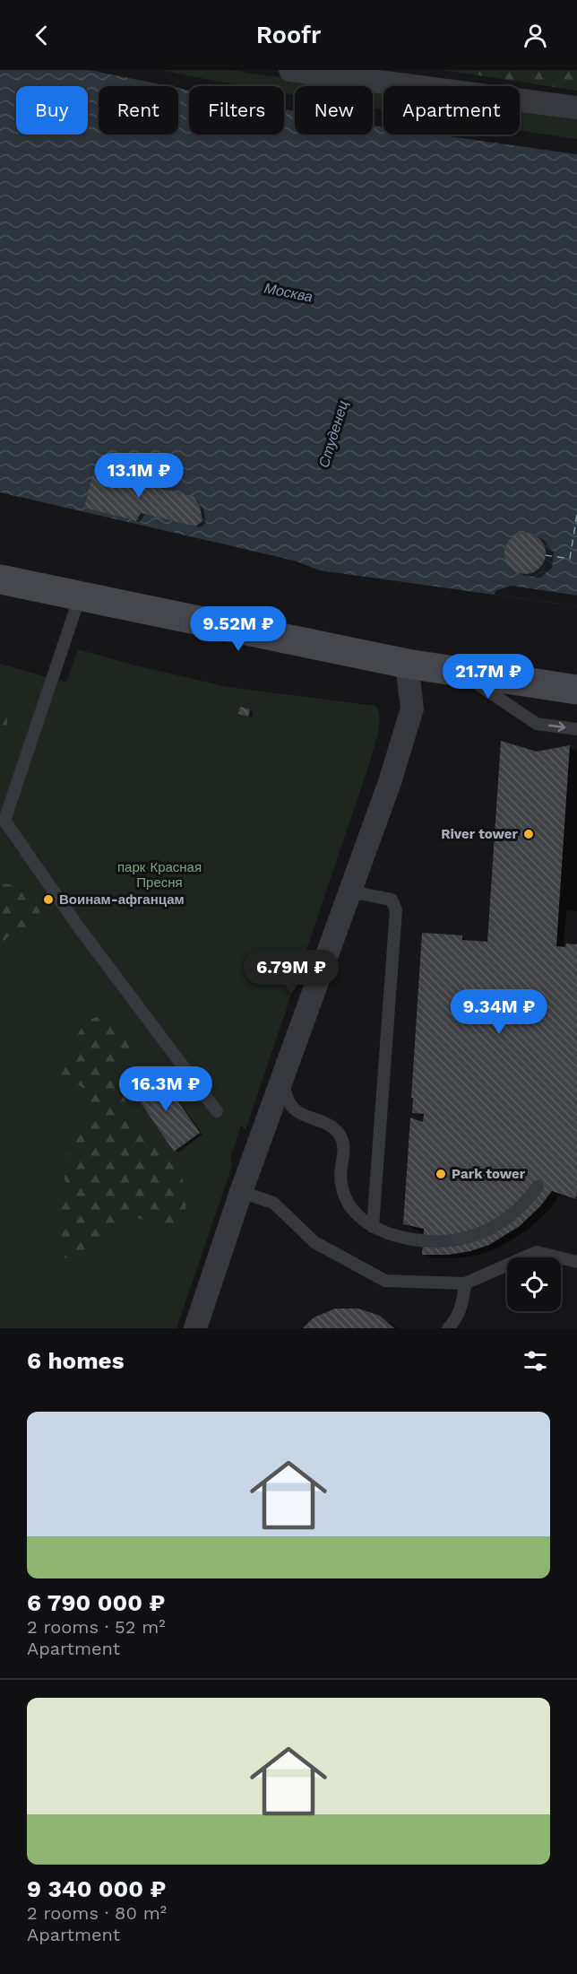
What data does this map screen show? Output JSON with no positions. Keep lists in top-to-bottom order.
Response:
{
  "water": ["Москва", "Студенец"],
  "parks": ["парк Красная Пресня"],
  "places": ["River tower", "Воинам-афганцам", "Park tower"],
  "page": {
    "header": "Roofr",
    "chip": [
      "Buy",
      "Rent",
      "Filters",
      "New",
      "Apartment"
    ],
    "price": [
      "13.1M ₽",
      "9.52M ₽",
      "21.7M ₽",
      "6.79M ₽",
      "9.34M ₽",
      "16.3M ₽"
    ],
    "heading": "6 homes",
    "list": [
      {
        "name": "6 790 000 ₽",
        "note": "2 rooms · 52 m² · Apartment"
      },
      {
        "name": "9 340 000 ₽",
        "note": "2 rooms · 80 m² · Apartment"
      }
    ]
  }
}
